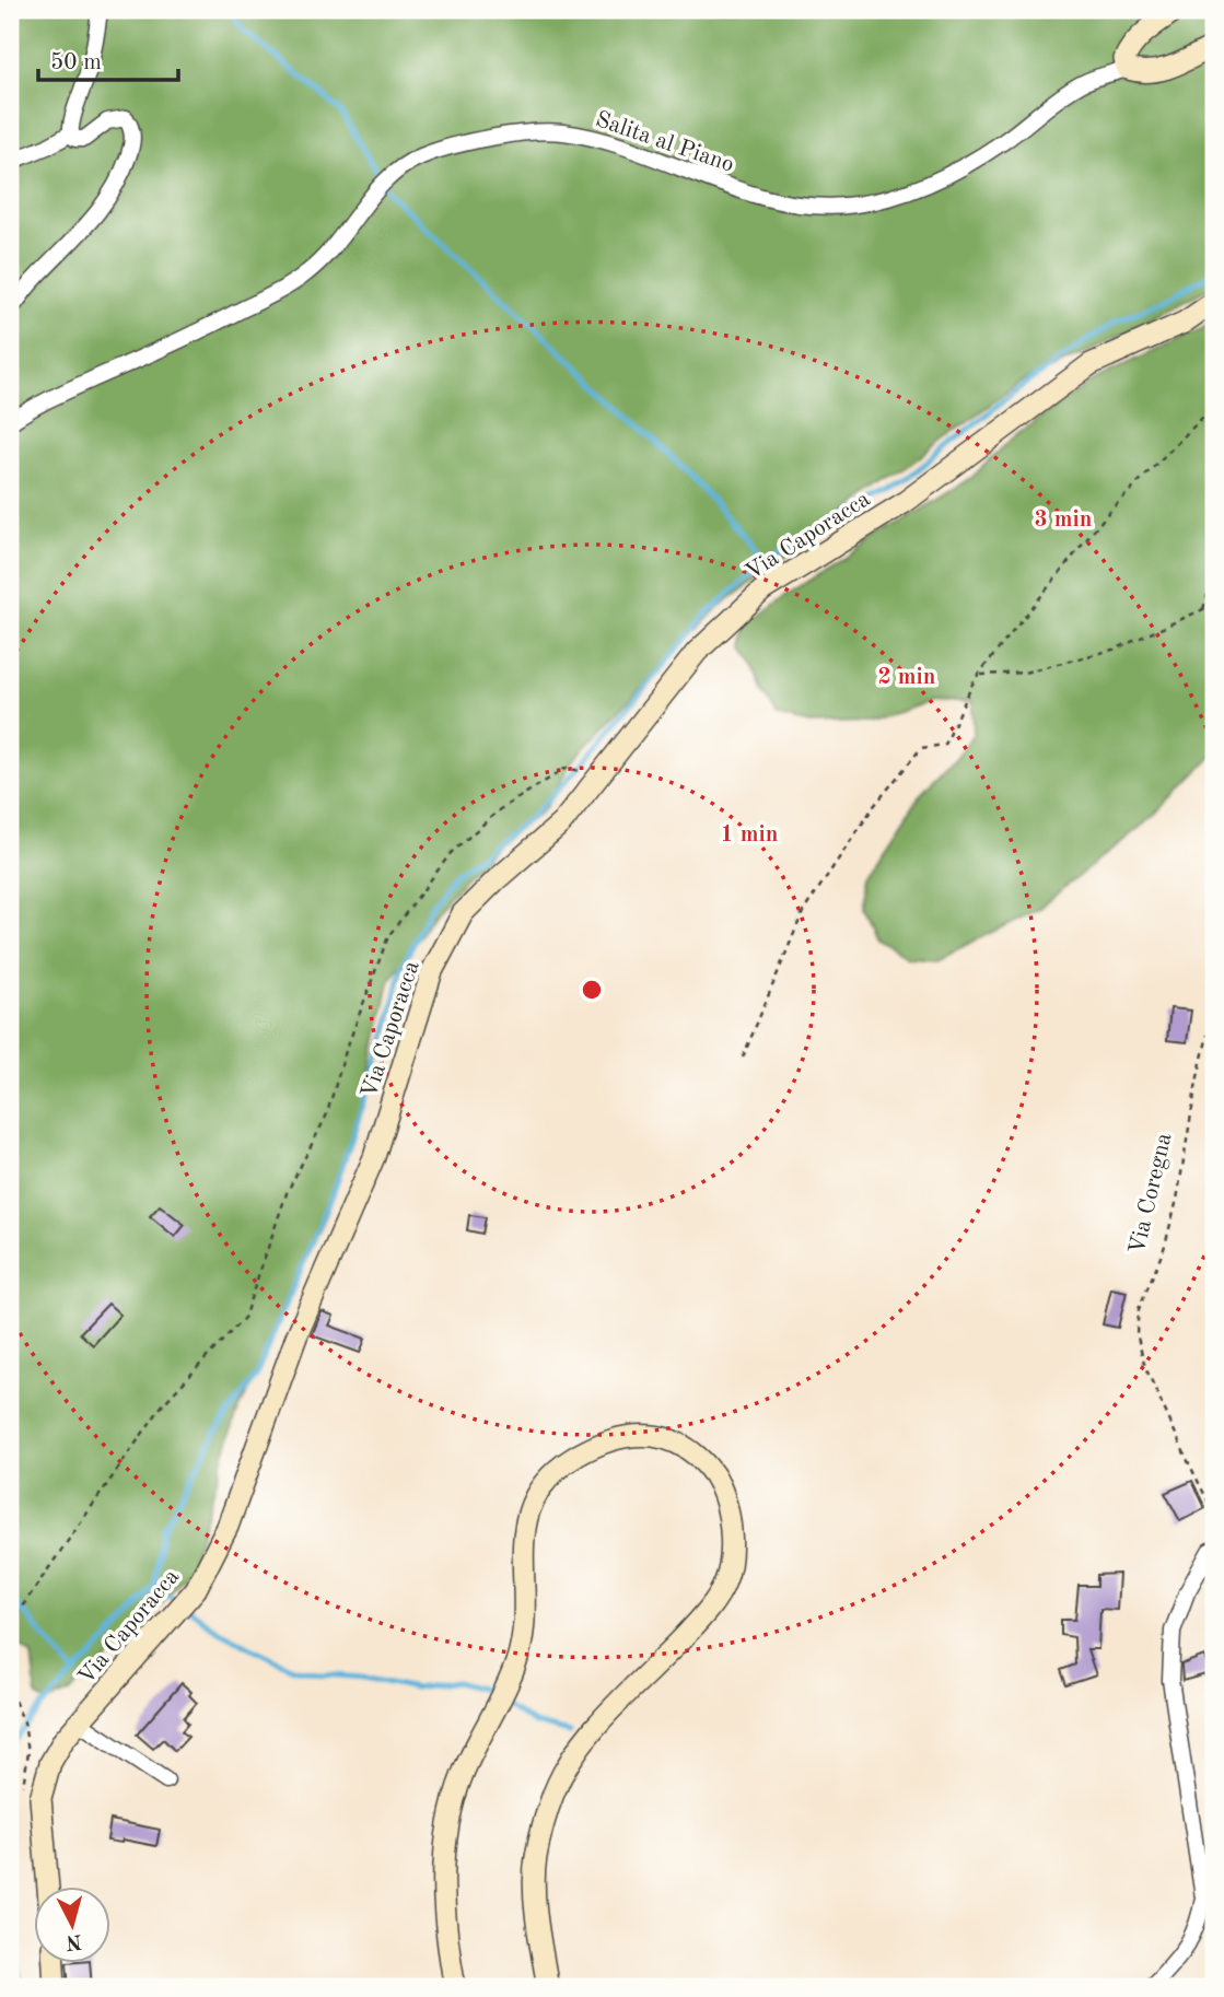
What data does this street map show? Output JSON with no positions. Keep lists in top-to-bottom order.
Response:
{
  "streets": {
    "street": ["Salita al Piano", "Via Caporacca"],
    "path": ["Via Coregna"]
  },
  "scale_bar": "50 m",
  "north": "bottom",
  "rings": ["3 min", "2 min", "1 min"]
}
